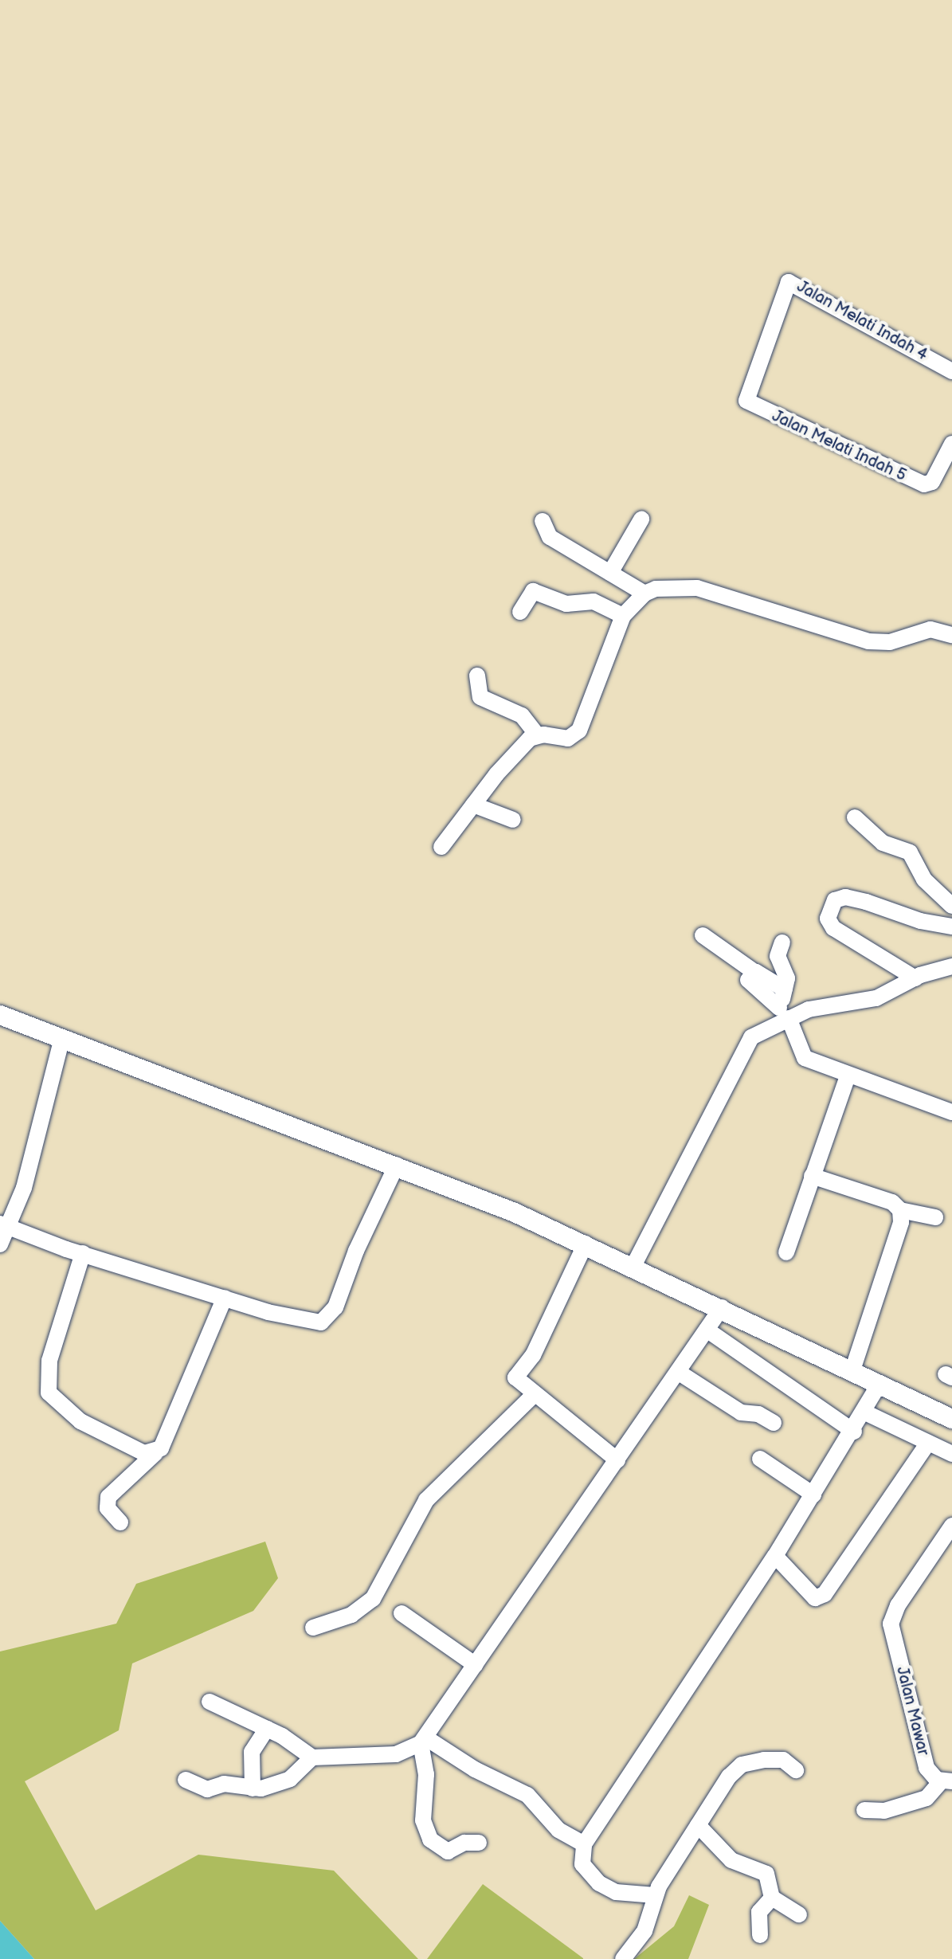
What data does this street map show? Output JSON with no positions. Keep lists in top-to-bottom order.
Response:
{
  "streets": {
    "street": ["Jalan Melati Indah 4", "Jalan Melati Indah 5", "Jalan Mawar"]
  },
  "crossings": [
    ["Jalan Melati Indah 4", "Jalan Melati Indah 5"]
  ]
}
